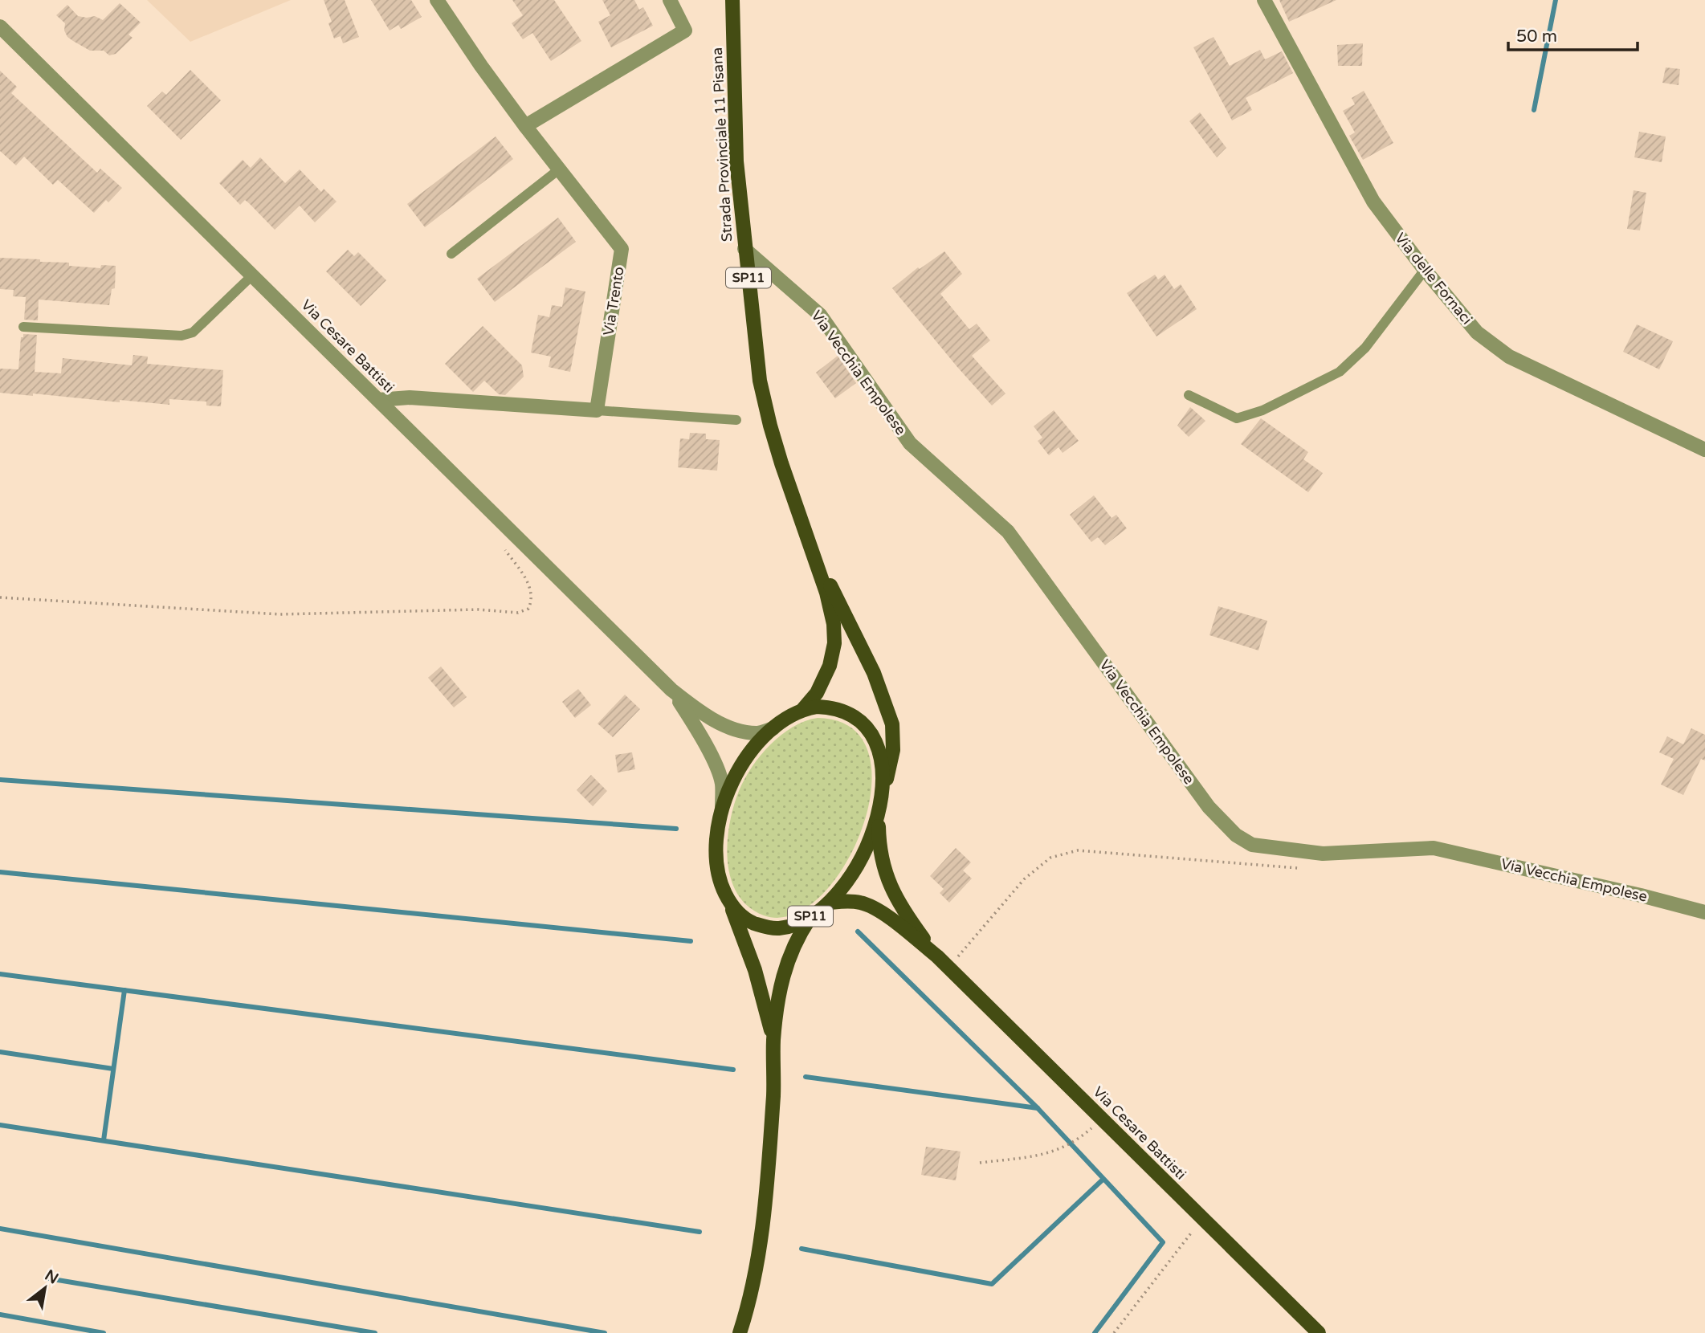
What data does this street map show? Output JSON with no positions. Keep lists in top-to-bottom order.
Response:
{
  "streets": {
    "main road": ["Strada Provinciale 11 Pisana", "SP11", "Via Cesare Battisti"],
    "street": ["Via delle Fornaci", "Via Trento", "Via Vecchia Empolese"]
  },
  "crossings": [
    ["Strada Provinciale 11 Pisana", "Via Cesare Battisti"],
    ["Strada Provinciale 11 Pisana", "Via Vecchia Empolese"]
  ],
  "scale_bar": "50 m",
  "north": "top right"
}
